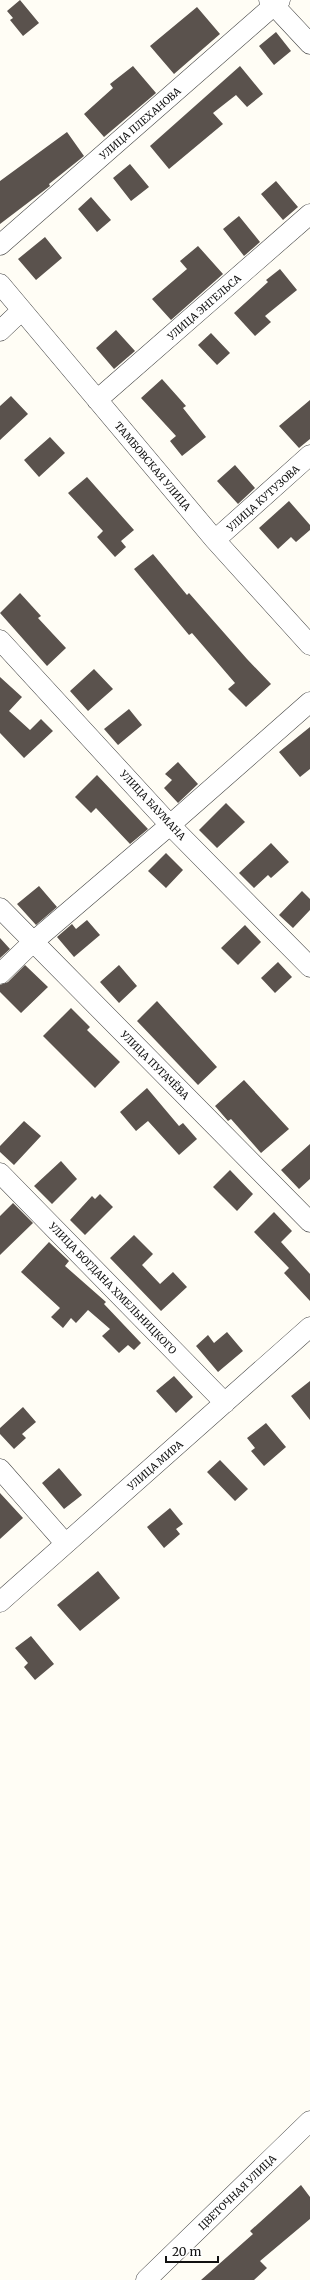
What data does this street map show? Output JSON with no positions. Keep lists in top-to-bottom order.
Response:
{
  "streets": {
    "street": [
      "УЛИЦА ПЛЕХАНОВА",
      "УЛИЦА ЭНГЕЛЬСА",
      "ТАМБОВСКАЯ УЛИЦА",
      "УЛИЦА КУТУЗОВА",
      "УЛИЦА БАУМАНА",
      "УЛИЦА ПУГАЧЁВА",
      "УЛИЦА БОГДАНА ХМЕЛЬНИЦКОГО",
      "УЛИЦА МИРА",
      "ЦВЕТОЧНАЯ УЛИЦА"
    ]
  },
  "crossings": [
    ["УЛИЦА ЭНГЕЛЬСА", "ТАМБОВСКАЯ УЛИЦА"],
    ["ТАМБОВСКАЯ УЛИЦА", "УЛИЦА КУТУЗОВА"],
    ["УЛИЦА БОГДАНА ХМЕЛЬНИЦКОГО", "УЛИЦА МИРА"]
  ],
  "scale_bar": "20 m"
}
